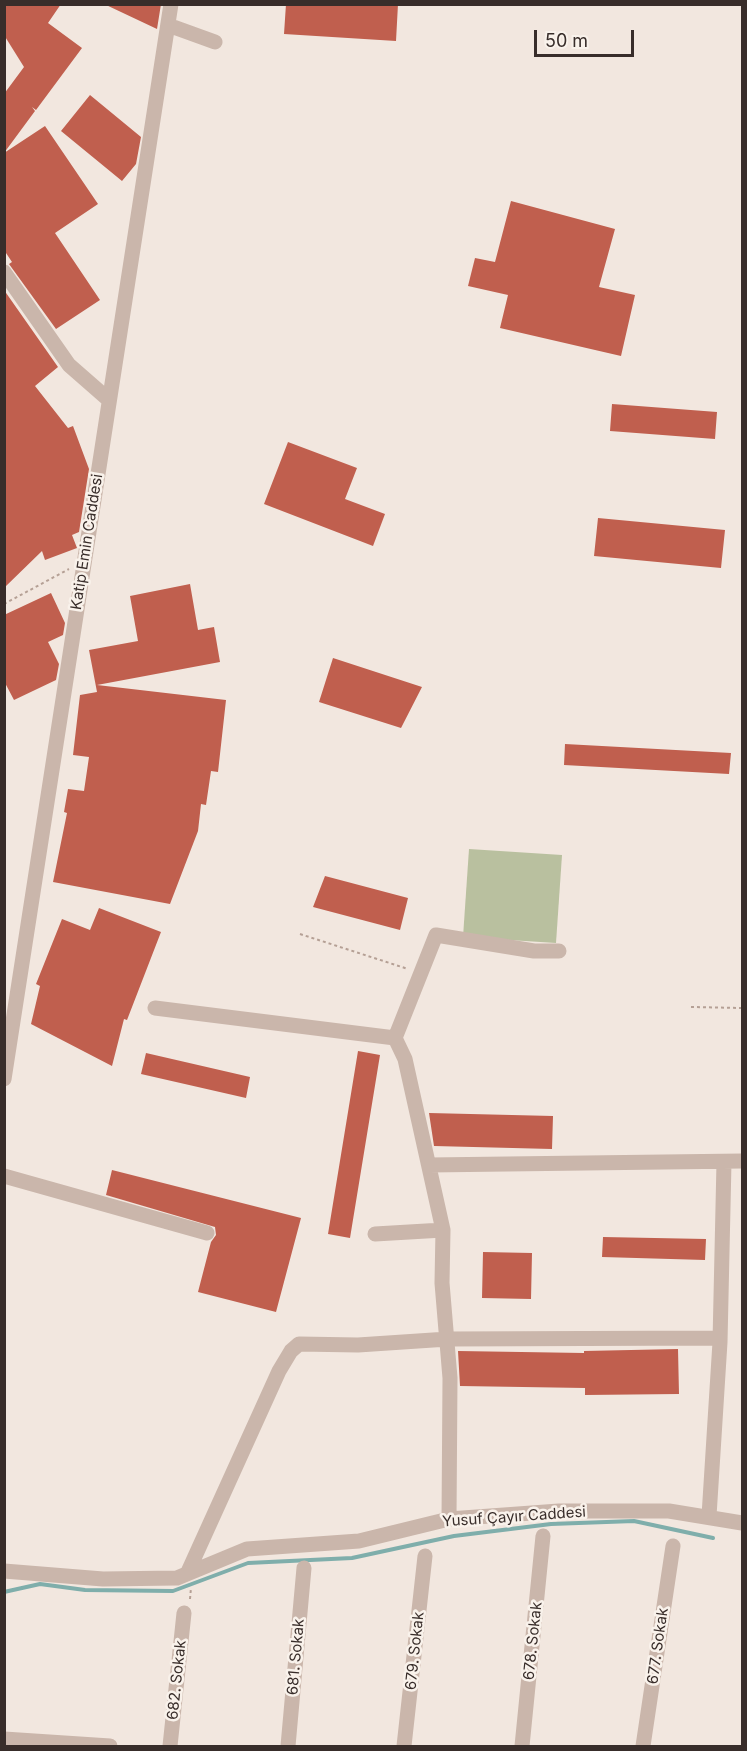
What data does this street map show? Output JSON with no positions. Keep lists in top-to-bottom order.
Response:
{
  "streets": {
    "street": [
      "Katip Emin Caddesi",
      "Yusuf Çayır Caddesi",
      "678. Sokak",
      "677. Sokak",
      "679. Sokak",
      "681. Sokak",
      "682. Sokak"
    ]
  },
  "scale_bar": "50 m"
}
